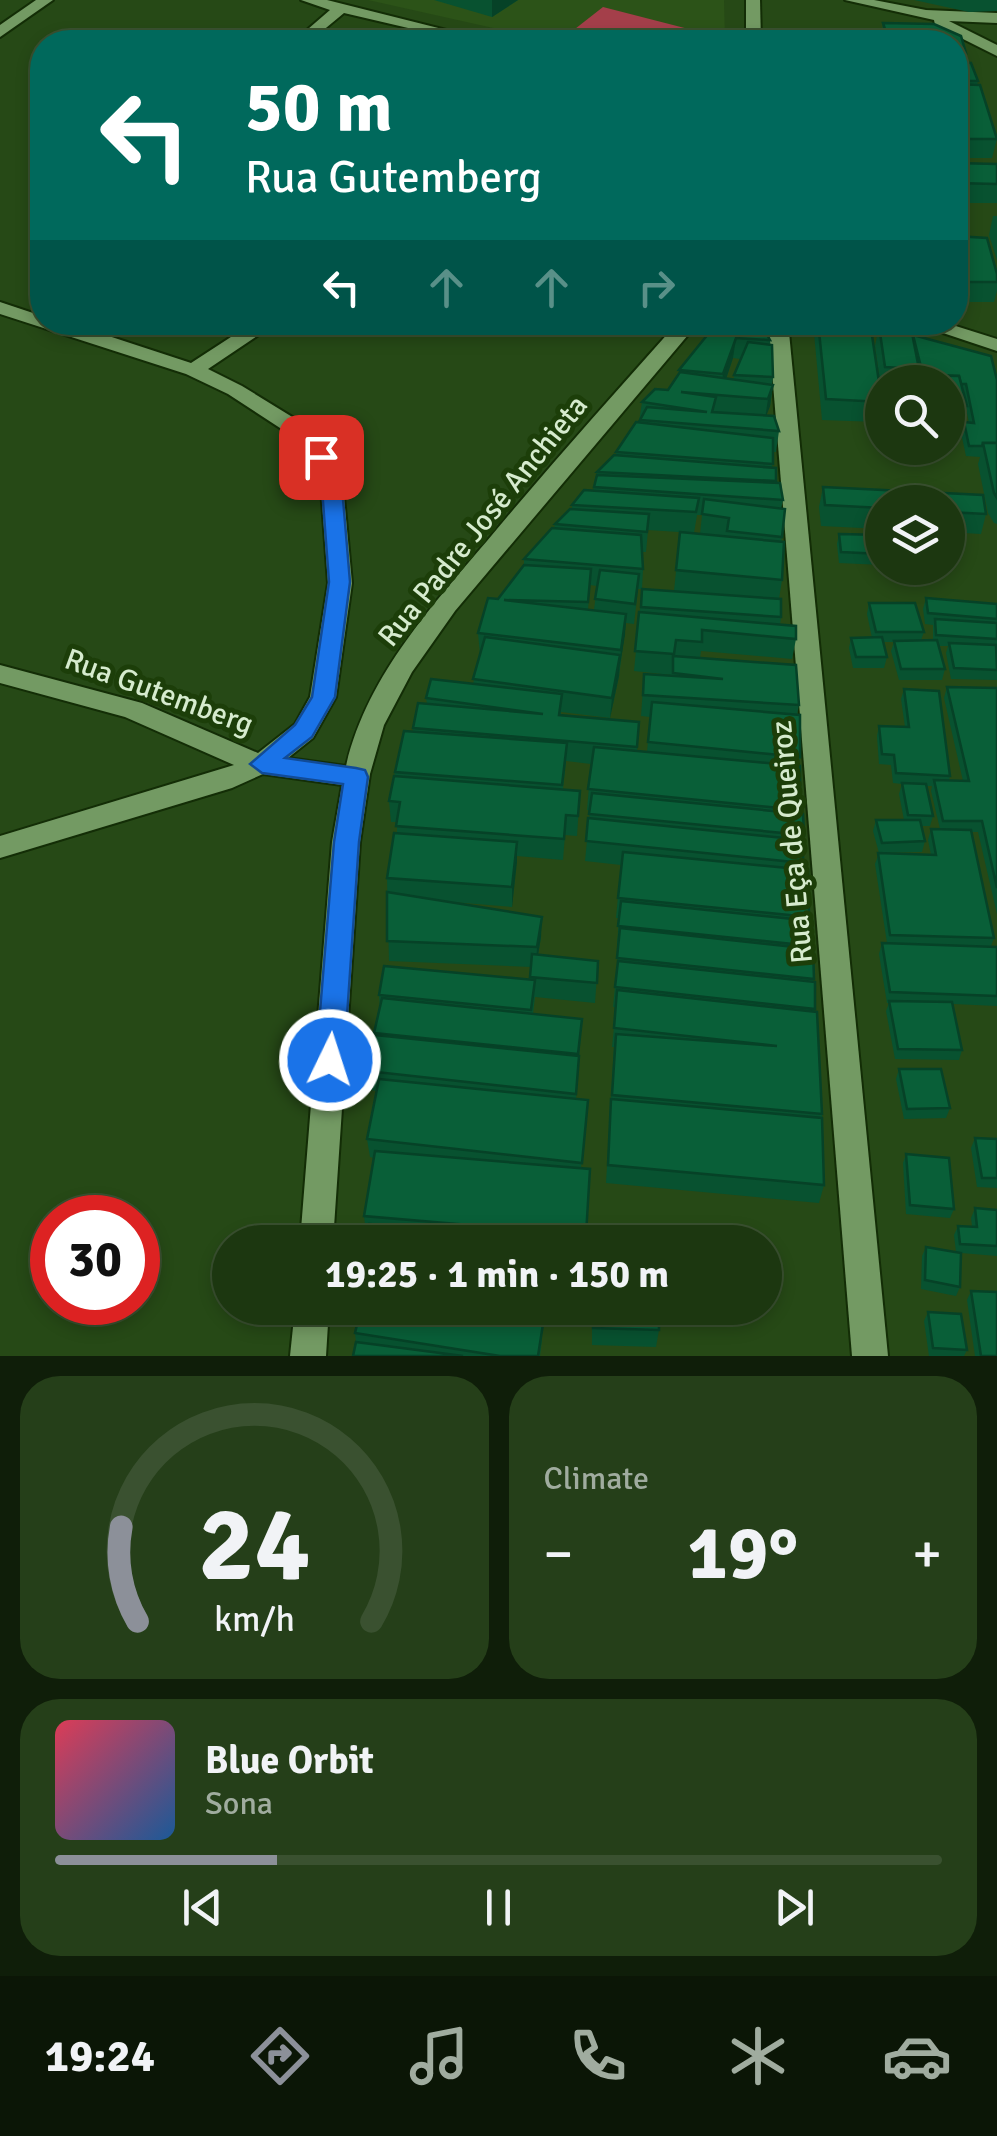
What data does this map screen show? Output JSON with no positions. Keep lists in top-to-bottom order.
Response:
{
  "streets": {
    "street": ["Rua Padre José Anchieta", "Rua Gutemberg", "Rua Eça de Queiroz"]
  },
  "crossings": [
    ["Rua Padre José Anchieta", "Rua Gutemberg"]
  ],
  "page": {
    "turn": ["50 m", "Rua Gutemberg"],
    "limit": "30",
    "trip": "19:25 · 1 min · 150 m",
    "tile": "Climate",
    "heat": ["−", "19°", "+"],
    "song": ["Blue Orbit", "Sona"],
    "tabs": "19:24",
    "gauge": ["24", "km/h"]
  }
}
